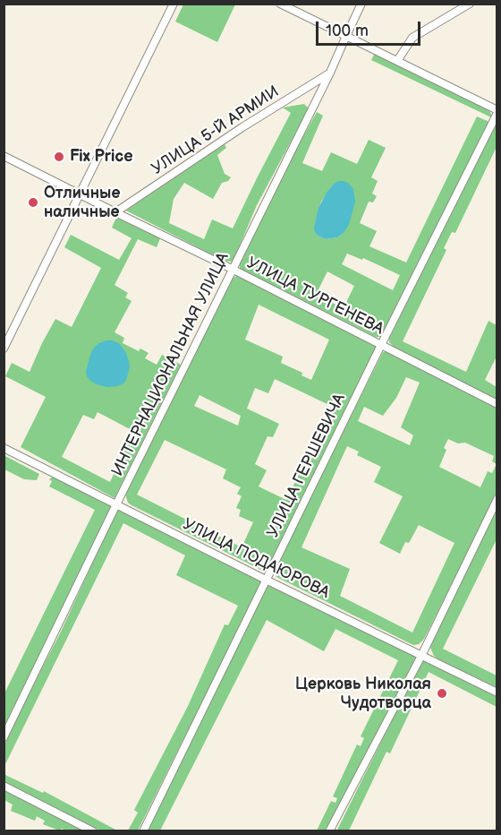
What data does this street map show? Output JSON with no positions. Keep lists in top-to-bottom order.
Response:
{
  "streets": {
    "street": [
      "УЛИЦА 5-Й АРМИИ",
      "УЛИЦА ТУРГЕНЕВА",
      "ИНТЕРНАЦИОНАЛЬНАЯ УЛИЦА",
      "УЛИЦА ГЕРШЕВИЧА",
      "УЛИЦА ПОДАЮРОВА"
    ]
  },
  "crossings": [
    ["УЛИЦА 5-Й АРМИИ", "УЛИЦА ТУРГЕНЕВА"],
    ["УЛИЦА 5-Й АРМИИ", "ИНТЕРНАЦИОНАЛЬНАЯ УЛИЦА"],
    ["УЛИЦА ТУРГЕНЕВА", "ИНТЕРНАЦИОНАЛЬНАЯ УЛИЦА"],
    ["УЛИЦА ТУРГЕНЕВА", "УЛИЦА ГЕРШЕВИЧА"],
    ["ИНТЕРНАЦИОНАЛЬНАЯ УЛИЦА", "УЛИЦА ПОДАЮРОВА"],
    ["УЛИЦА ГЕРШЕВИЧА", "УЛИЦА ПОДАЮРОВА"]
  ],
  "places": ["Fix Price", "Отличные наличные", "Церковь Николая Чудотворца"],
  "scale_bar": "100 m"
}
